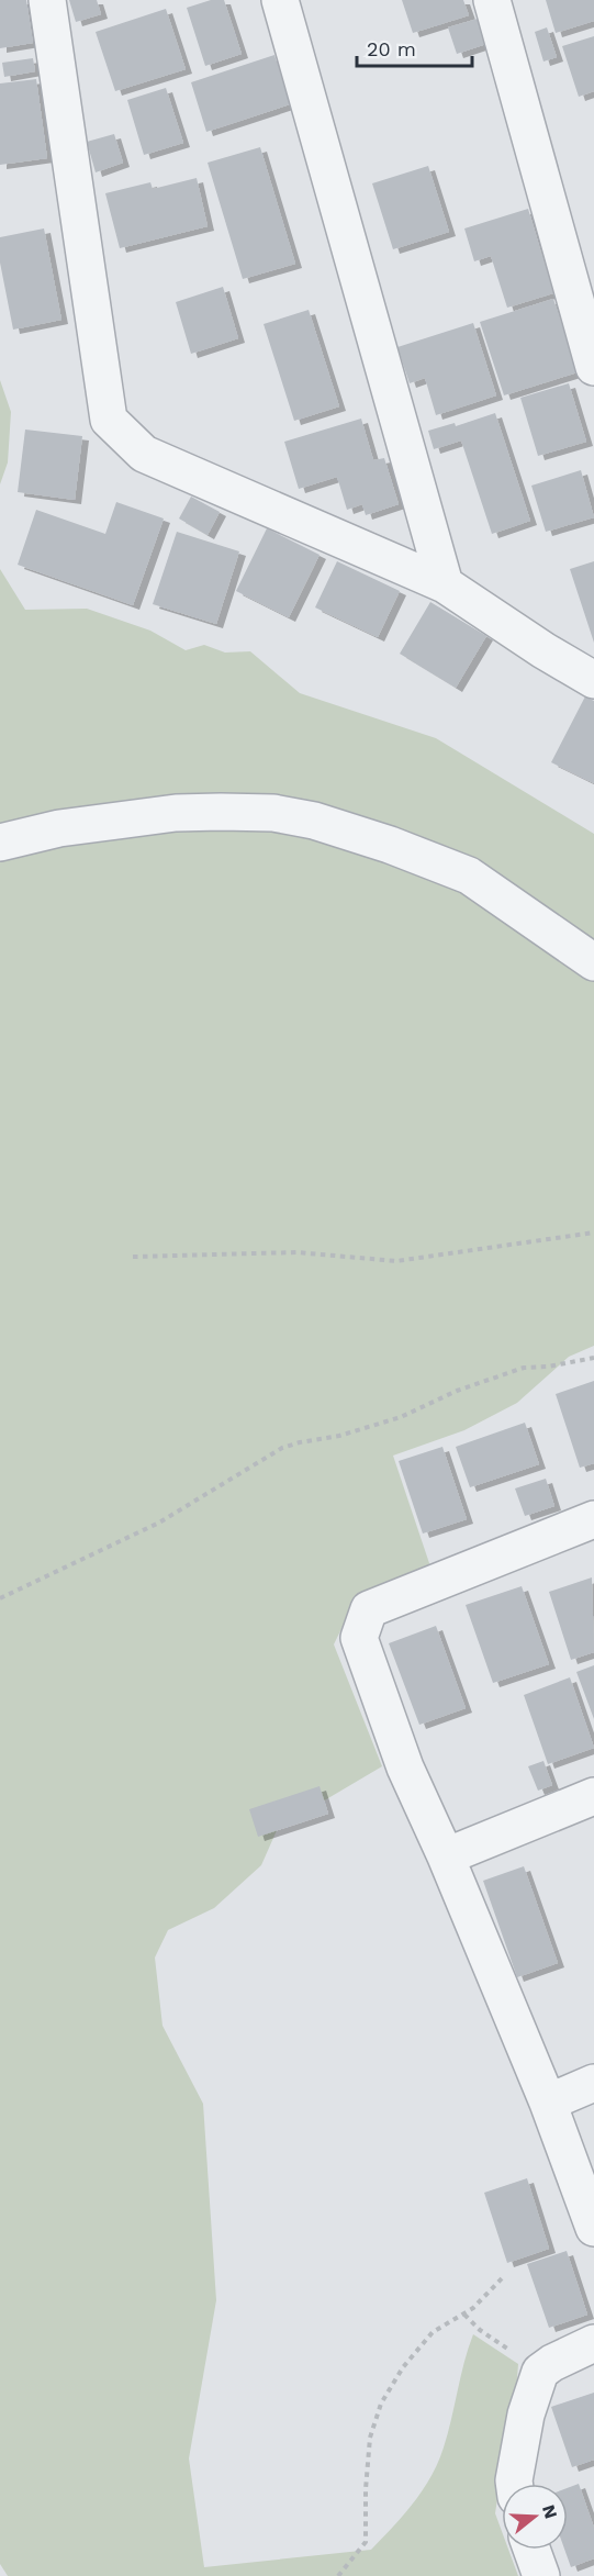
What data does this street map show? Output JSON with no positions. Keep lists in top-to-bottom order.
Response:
{
  "scale_bar": "20 m",
  "north": "right"
}
